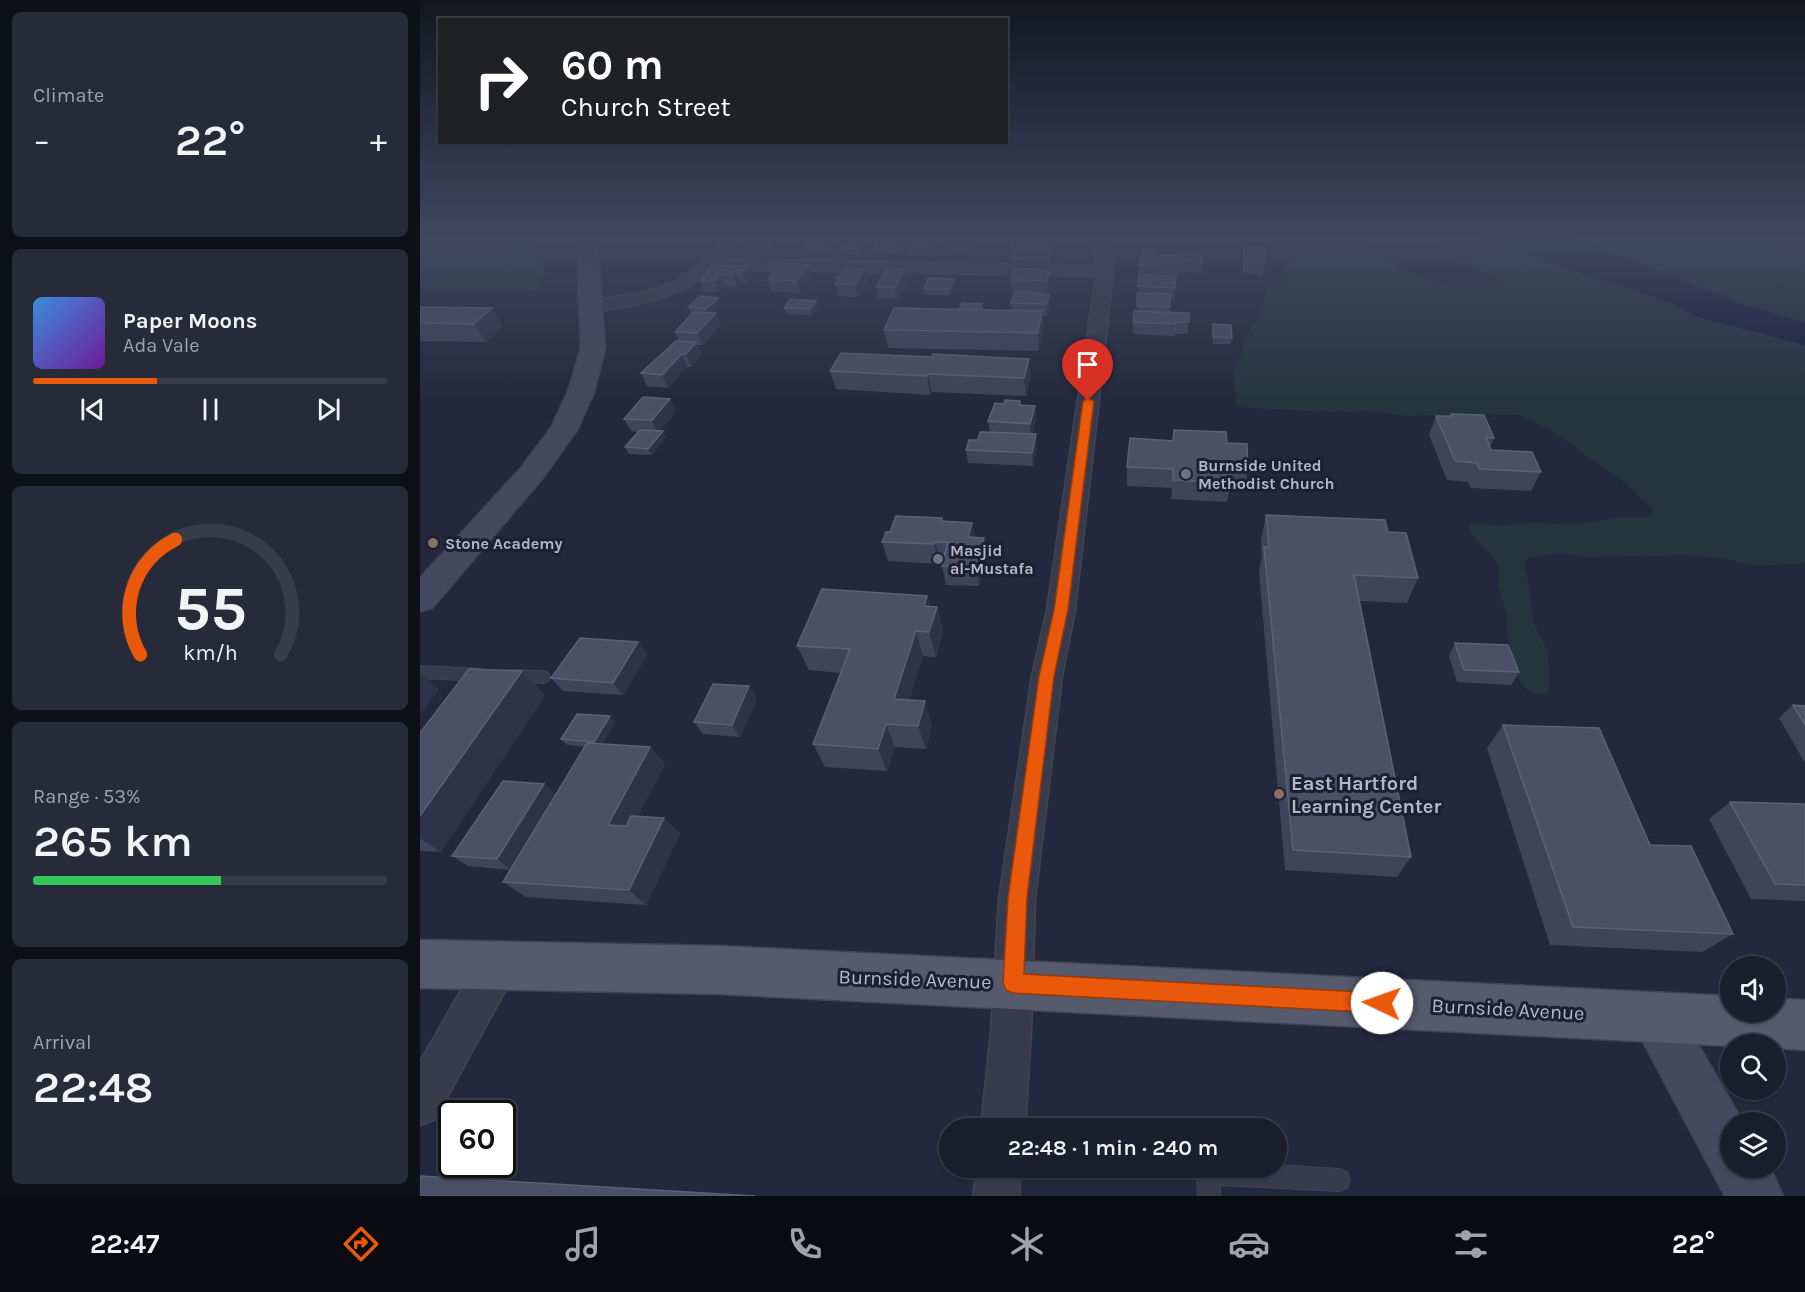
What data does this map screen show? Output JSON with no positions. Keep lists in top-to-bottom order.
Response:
{
  "streets": {
    "main road": ["Burnside Avenue"]
  },
  "places": [
    "Burnside United Methodist Church",
    "Stone Academy",
    "Masjid al-Mustafa",
    "East Hartford Learning Center"
  ],
  "page": {
    "tile": [
      "Climate",
      ["Range · 53%", "265 km"],
      ["Arrival", "22:48"]
    ],
    "turn": ["60 m", "Church Street"],
    "heat": ["−", "22°", "+"],
    "song": ["Paper Moons", "Ada Vale"],
    "limit": "60",
    "trip": "22:48 · 1 min · 240 m",
    "tabs": ["22:47", "22°"],
    "gauge": ["55", "km/h"]
  }
}
